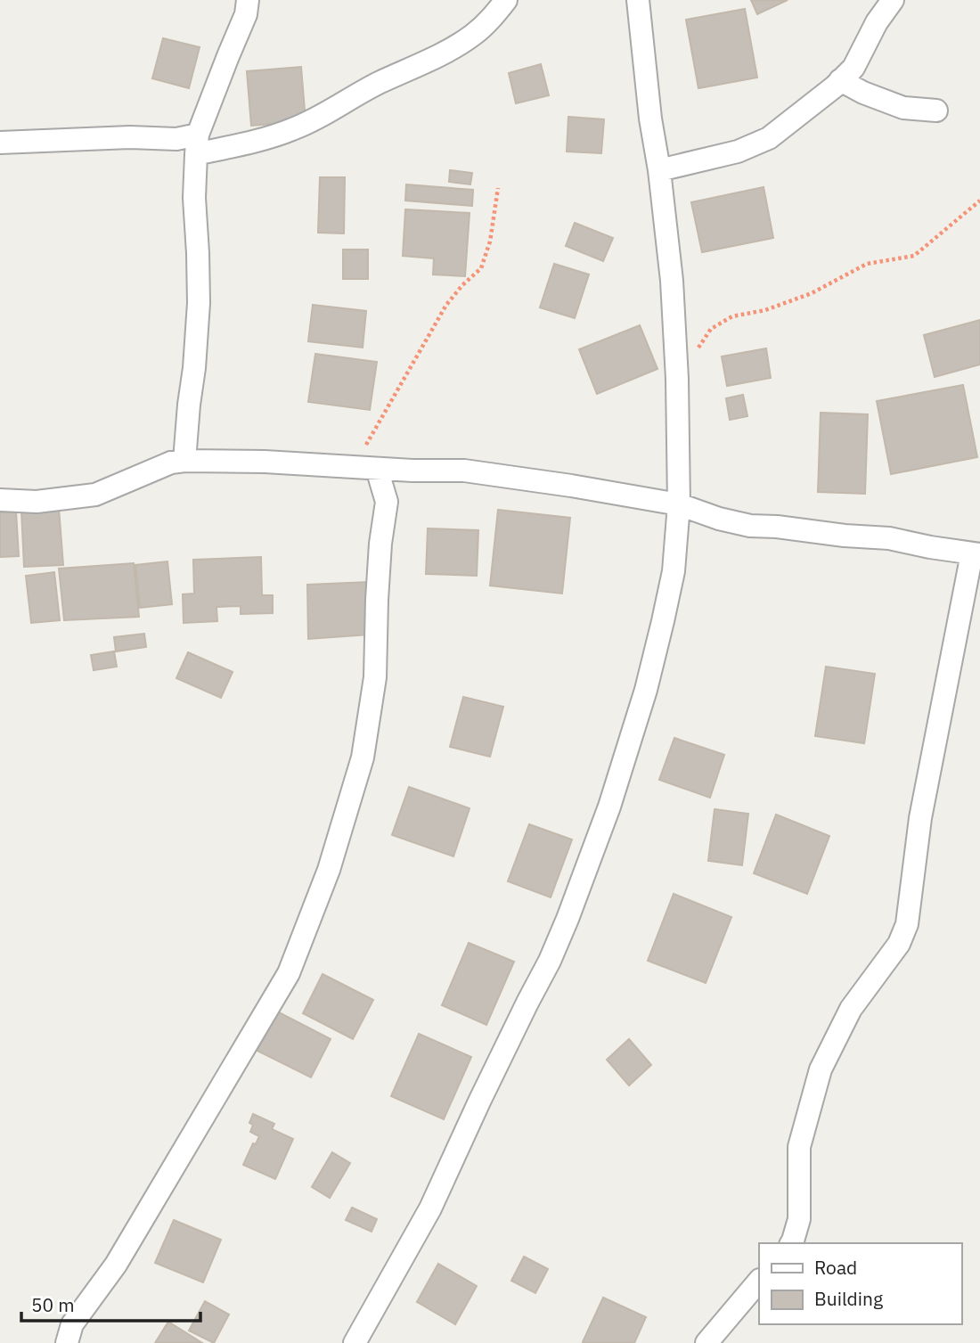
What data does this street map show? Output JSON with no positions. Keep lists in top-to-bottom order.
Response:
{
  "legend": ["Road", "Building"],
  "scale_bar": "50 m"
}
